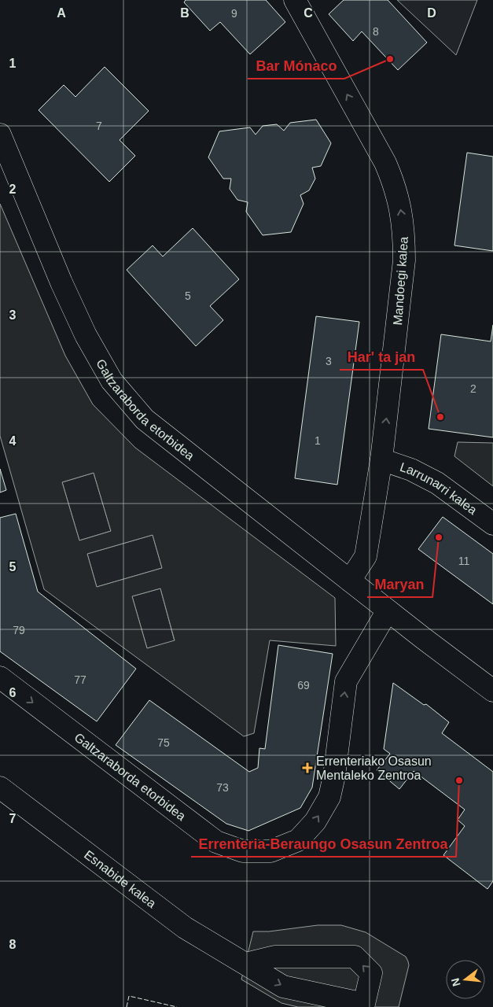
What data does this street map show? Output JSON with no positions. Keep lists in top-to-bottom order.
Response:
{
  "streets": {
    "street": [
      "Mandoegi kalea",
      "Galtzaraborda etorbidea",
      "Larrunarri kalea",
      "Esnabide kalea"
    ]
  },
  "crossings": [
    ["Mandoegi kalea", "Galtzaraborda etorbidea"],
    ["Mandoegi kalea", "Larrunarri kalea"]
  ],
  "one_way": ["Mandoegi kalea"],
  "places": {
    "other": [
      "Bar Mónaco",
      "Har' ta jan",
      "Maryan",
      "Errenteria-Beraungo Osasun Zentroa"
    ],
    "health": ["Errenteriako Osasun Mentaleko Zentroa"]
  },
  "house_numbers": [
    "9",
    "8",
    "7",
    "5",
    "3",
    "2",
    "1",
    "11",
    "79",
    "77",
    "69",
    "75",
    "73"
  ],
  "north": "left",
  "grid": {
    "columns": [
      "A",
      "B",
      "C",
      "D"
    ],
    "rows": [
      "1",
      "2",
      "3",
      "4",
      "5",
      "6",
      "7",
      "8"
    ]
  }
}
